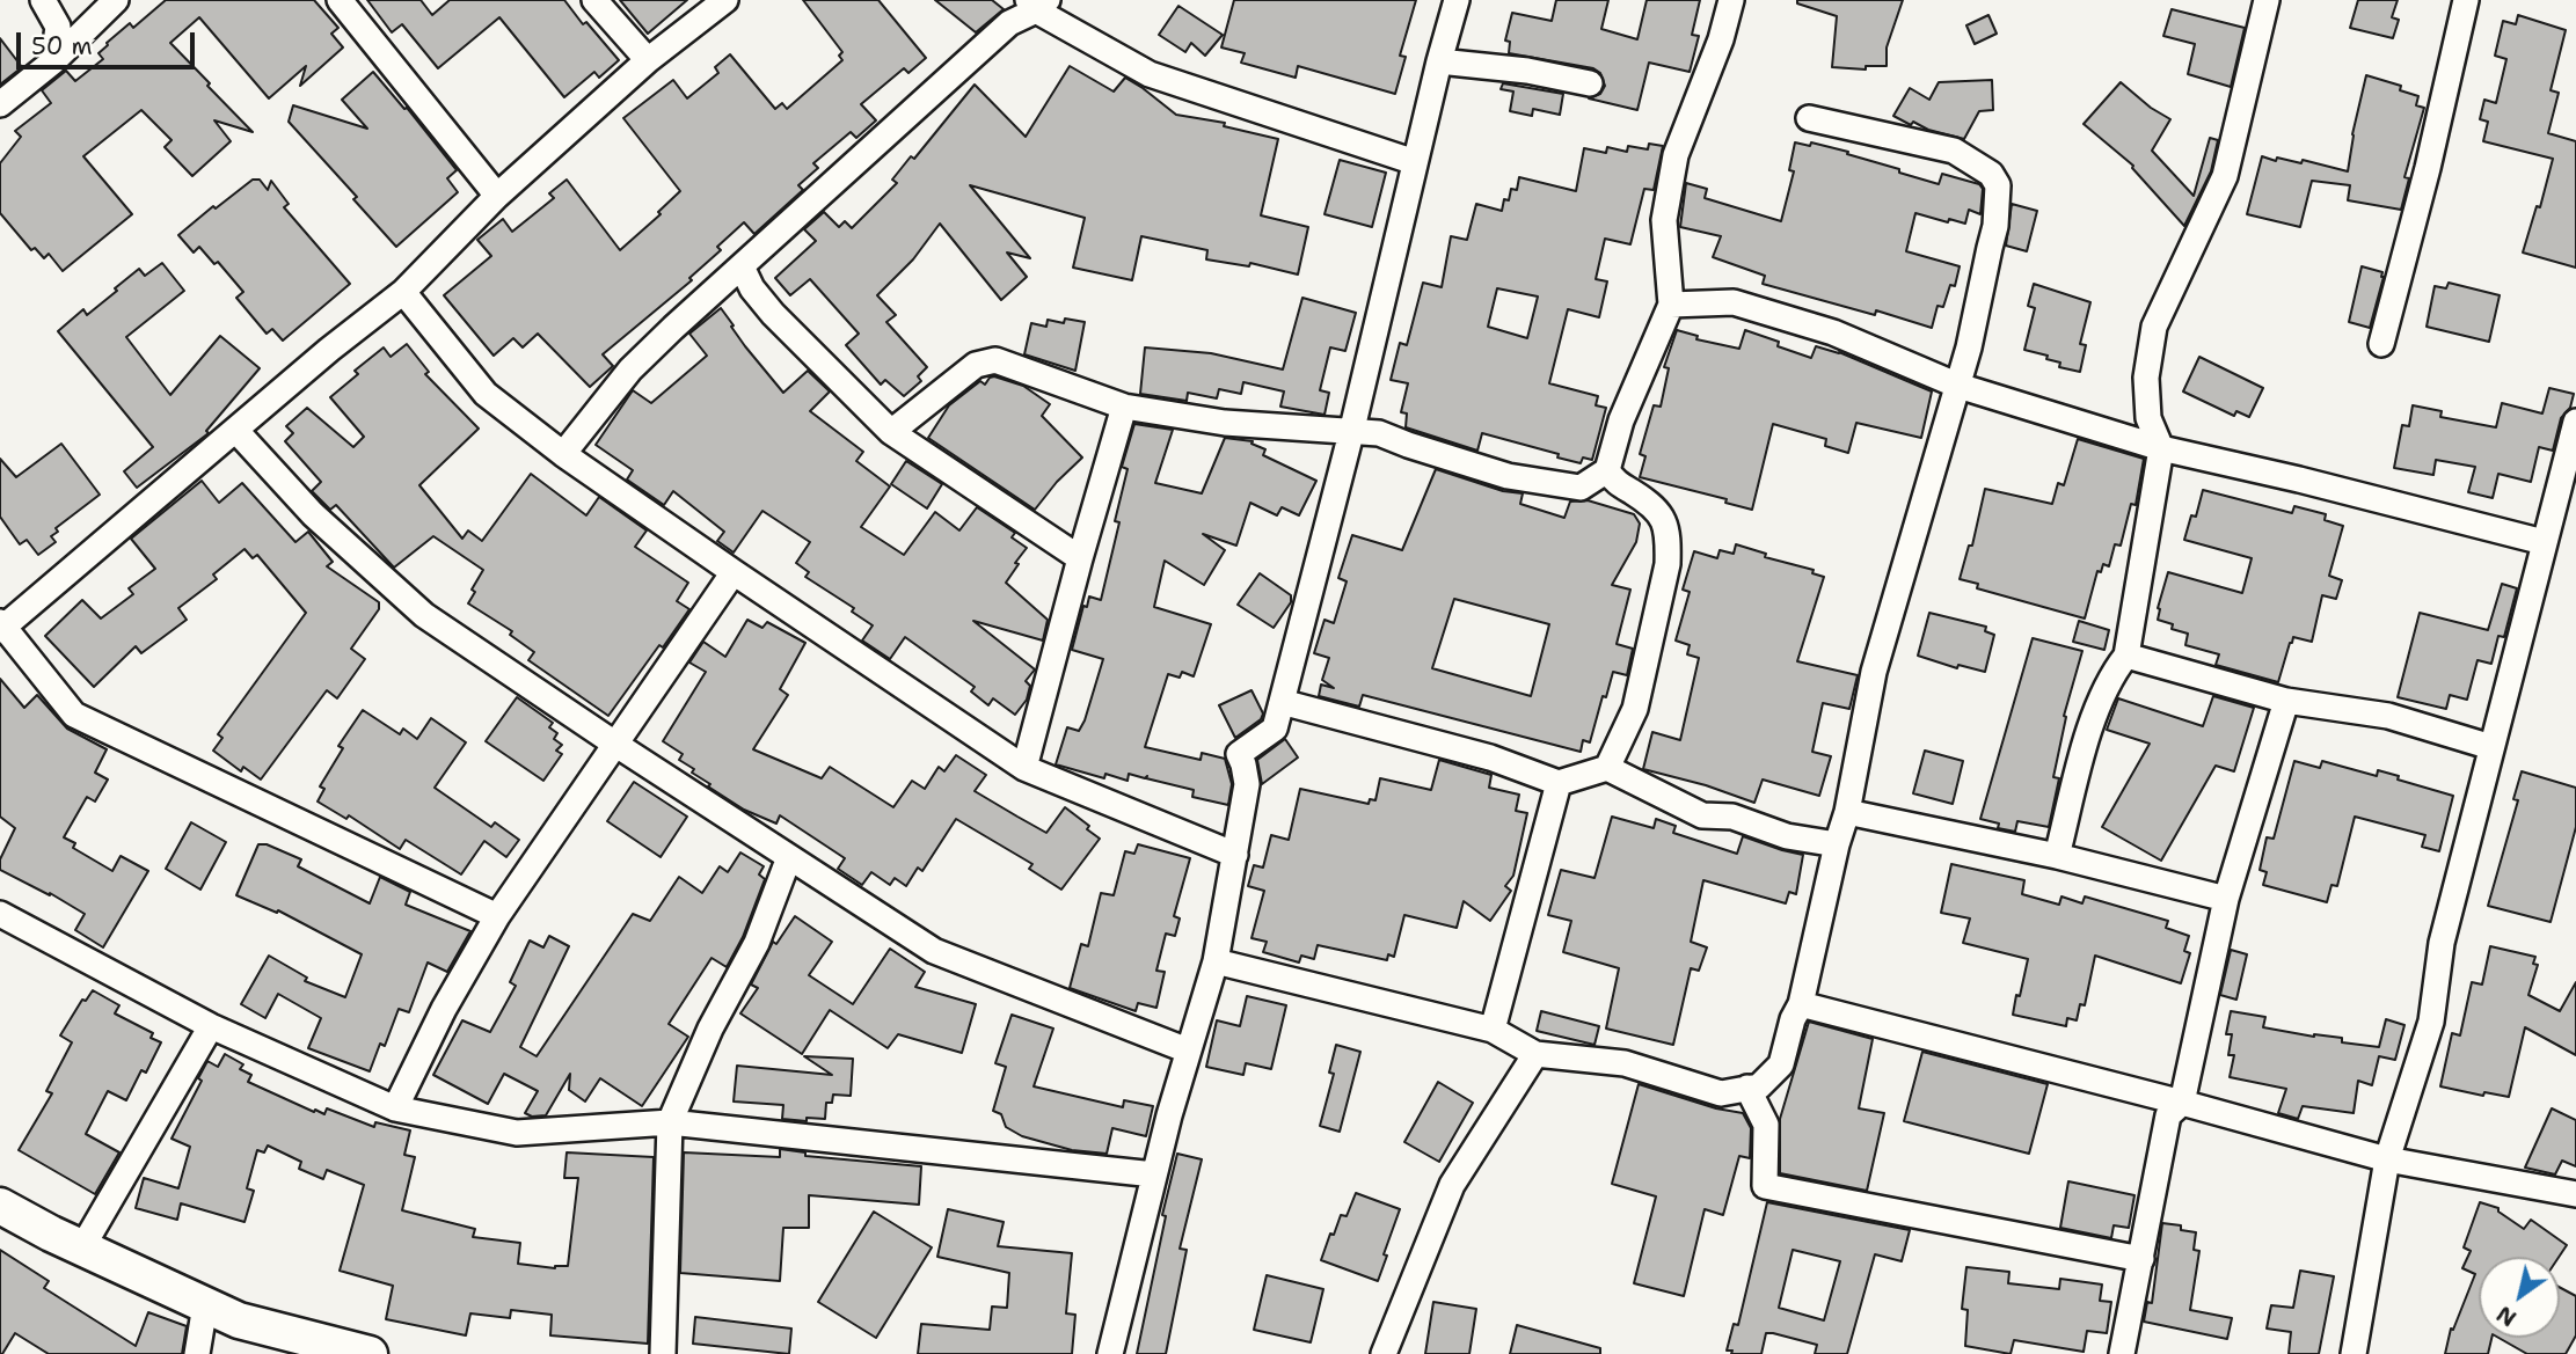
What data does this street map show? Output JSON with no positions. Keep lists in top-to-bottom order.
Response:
{
  "scale_bar": "50 m",
  "north": "bottom left"
}
